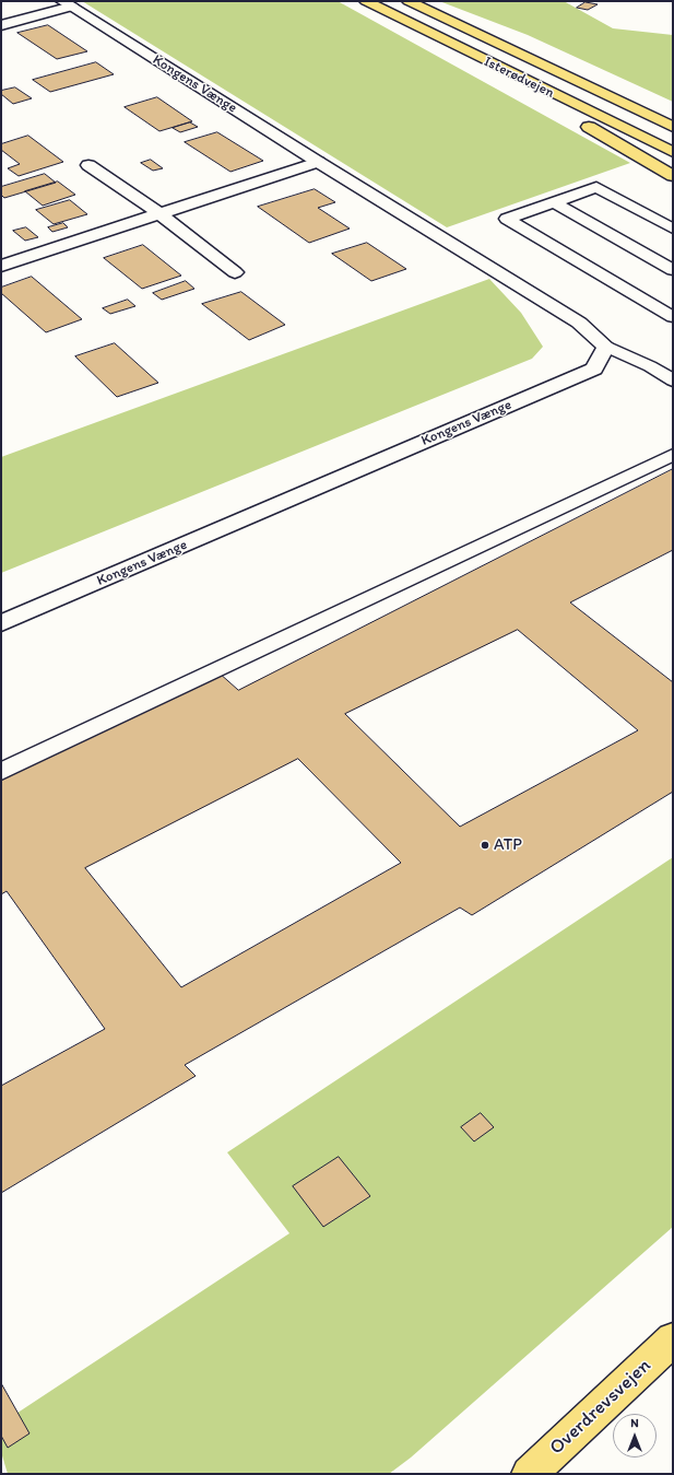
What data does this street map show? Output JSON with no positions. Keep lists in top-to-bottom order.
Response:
{
  "streets": {
    "main road": ["Isterødvejen", "Overdrevsvejen"],
    "street": ["Kongens Vænge"]
  },
  "places": ["ATP"],
  "north": "top"
}
